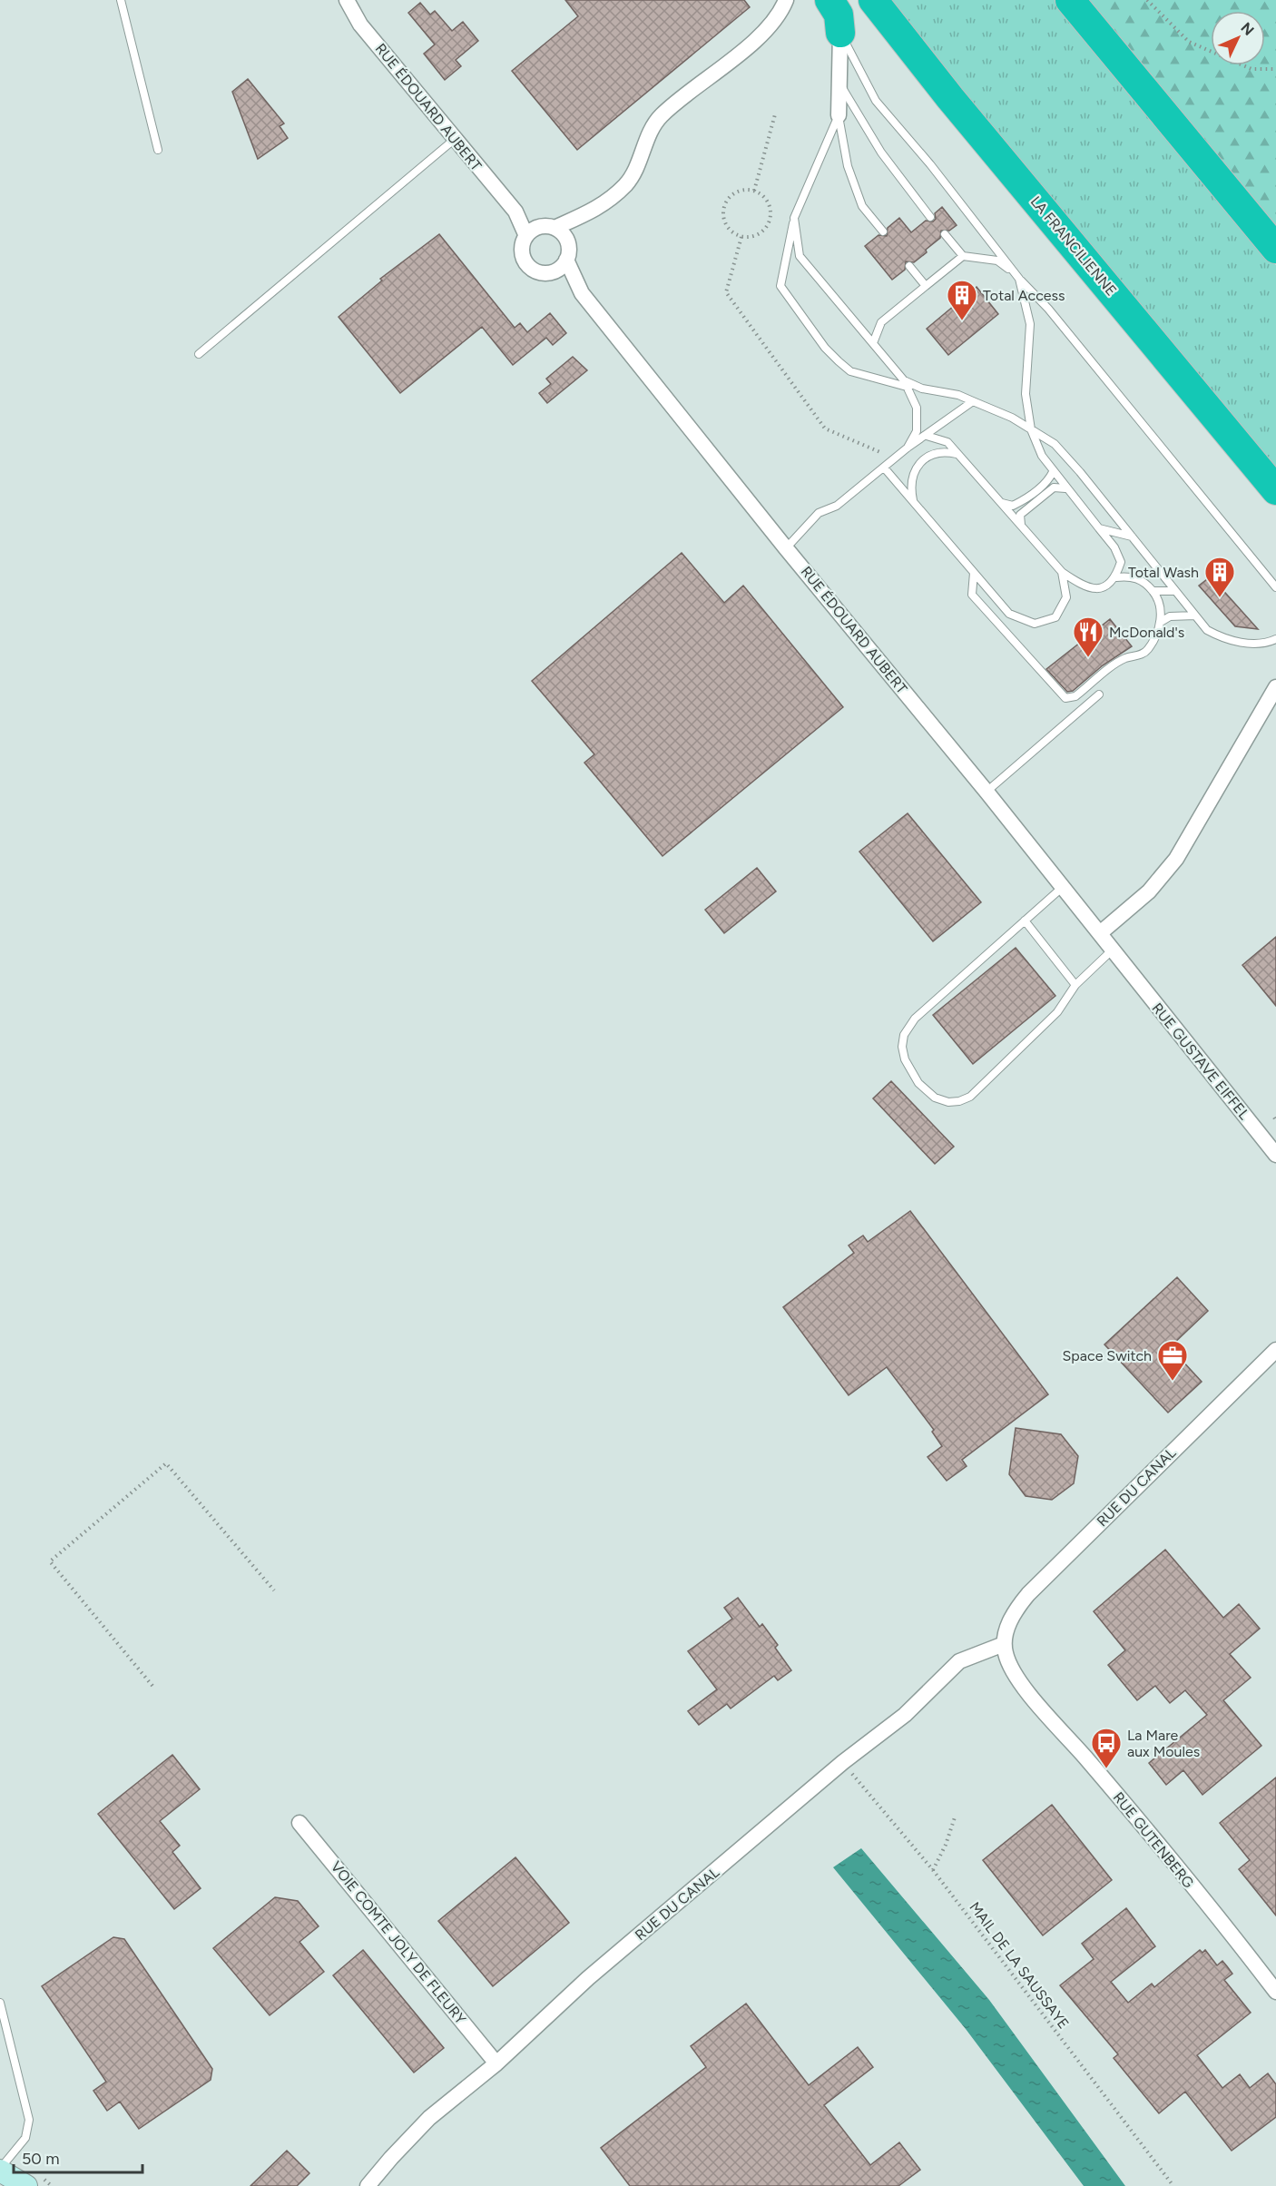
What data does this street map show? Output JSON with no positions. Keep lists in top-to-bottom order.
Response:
{
  "streets": {
    "highway": ["LA FRANCILIENNE"],
    "street": [
      "RUE ÉDOUARD AUBERT",
      "RUE GUSTAVE EIFFEL",
      "RUE DU CANAL",
      "RUE GUTENBERG",
      "VOIE COMTE JOLY DE FLEURY"
    ],
    "path": ["MAIL DE LA SAUSSAYE"]
  },
  "crossings": [
    ["RUE ÉDOUARD AUBERT", "RUE GUSTAVE EIFFEL"],
    ["RUE DU CANAL", "RUE GUTENBERG"],
    ["RUE DU CANAL", "VOIE COMTE JOLY DE FLEURY"],
    ["RUE DU CANAL", "MAIL DE LA SAUSSAYE"]
  ],
  "places": {
    "building": ["Total Access", "Total Wash"],
    "restaurant": ["McDonald's"],
    "office": ["Space Switch"],
    "bus stop": ["La Mare aux Moules"]
  },
  "scale_bar": "50 m",
  "north": "top right"
}
